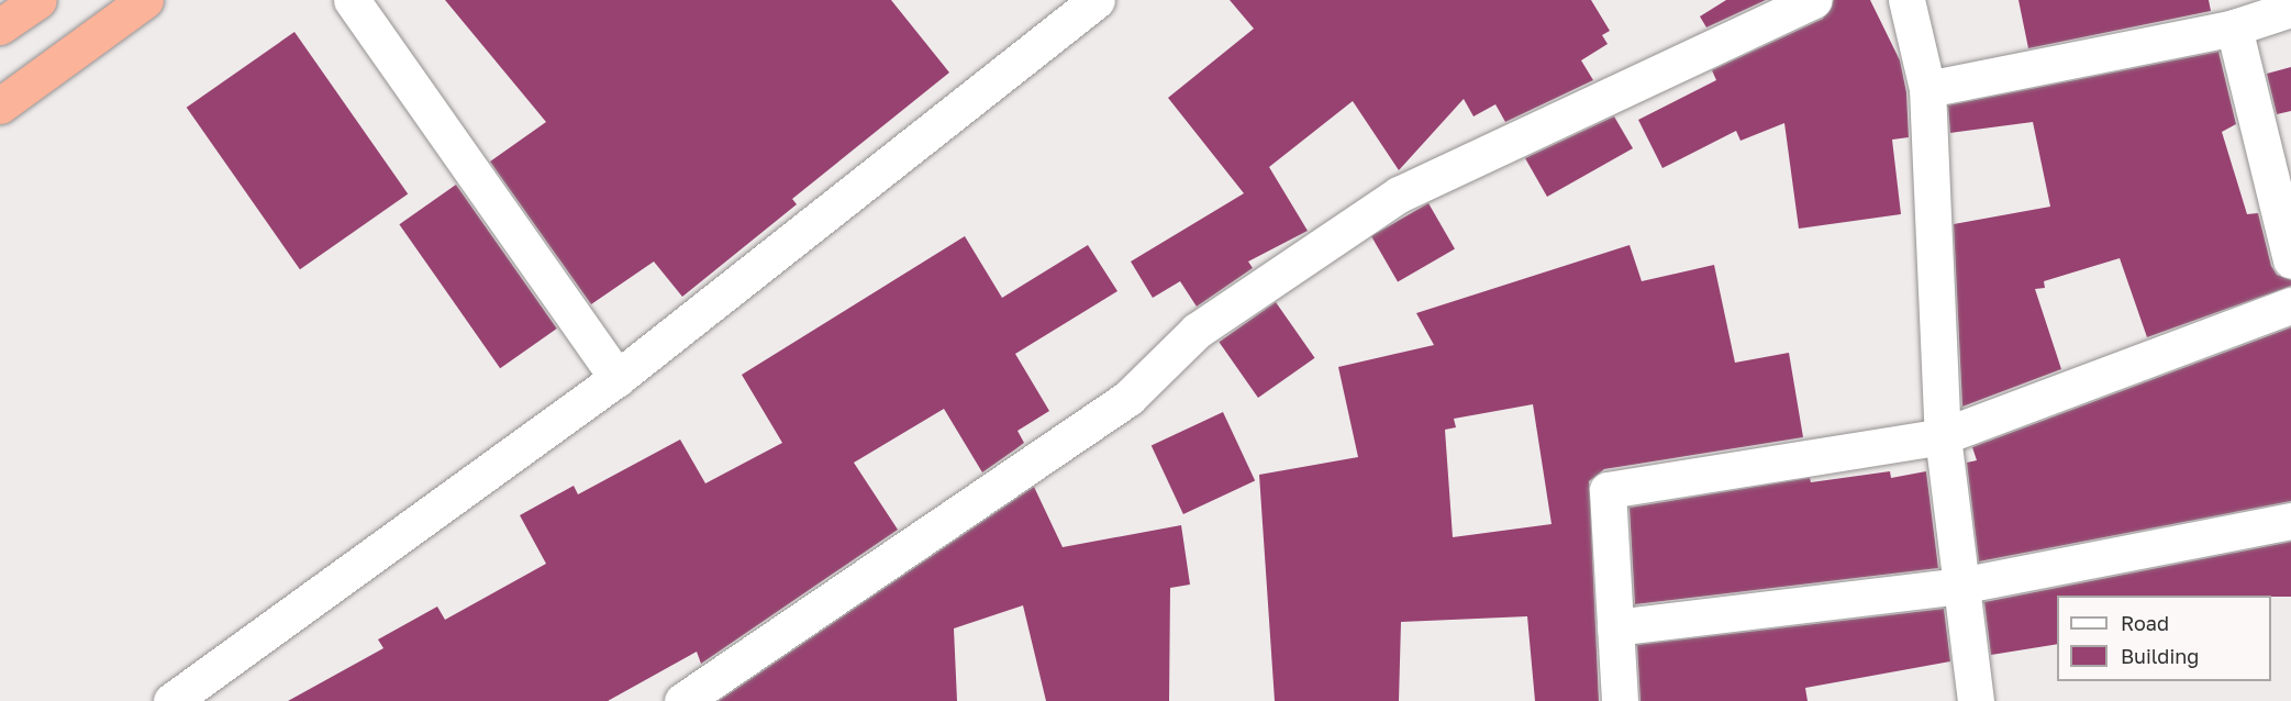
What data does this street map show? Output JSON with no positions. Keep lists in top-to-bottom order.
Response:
{
  "legend": ["Road", "Building"]
}
